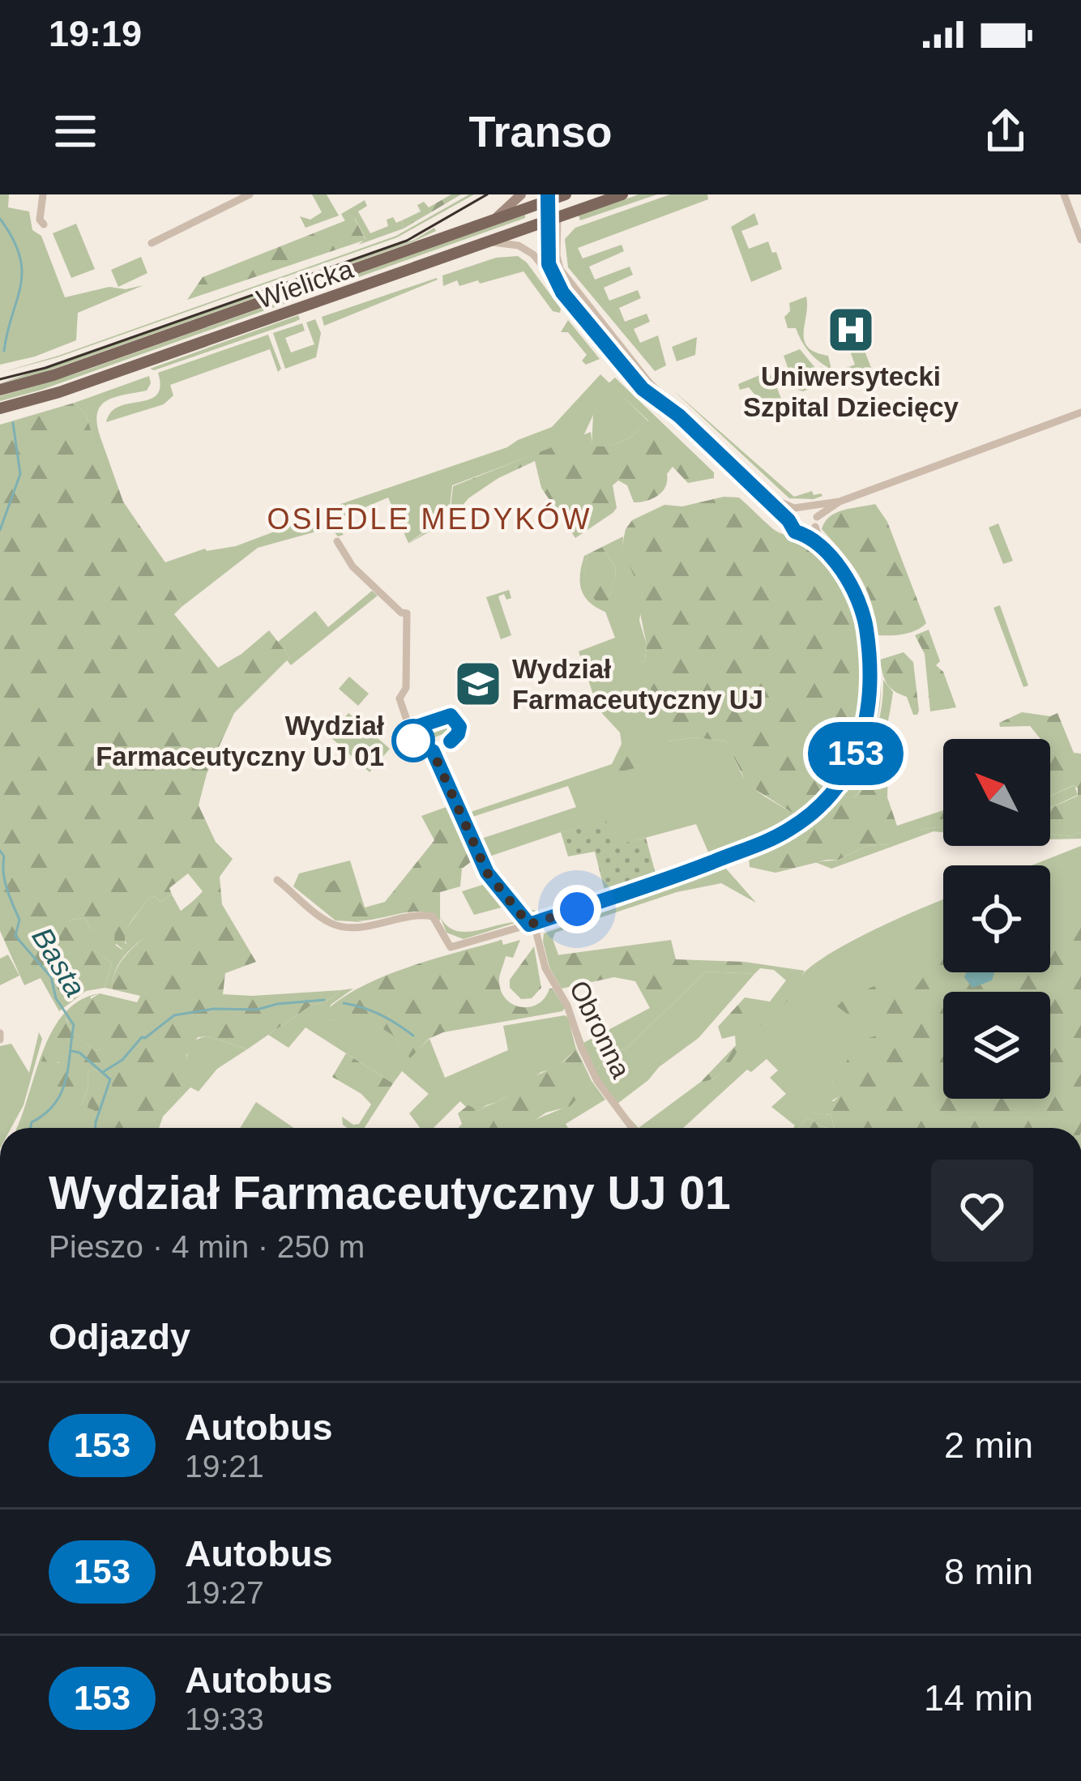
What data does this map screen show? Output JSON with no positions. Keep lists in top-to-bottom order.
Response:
{
  "streets": {
    "main road": ["Wielicka"],
    "street": ["Obronna"]
  },
  "districts": ["OSIEDLE MEDYKÓW"],
  "water": ["Basta"],
  "places": {
    "hospital": ["Uniwersytecki Szpital Dziecięcy"],
    "school or university": ["Wydział Farmaceutyczny UJ"],
    "other": ["Wydział Farmaceutyczny UJ 01"]
  },
  "lines": ["bus line 153"],
  "north": "top left",
  "page": {
    "status": "19:19",
    "header": "Transo",
    "on_map": "153",
    "heading": [
      ["Wydział Farmaceutyczny UJ 01", "Pieszo · 4 min · 250 m"],
      "Odjazdy"
    ],
    "list": [
      {
        "mark": "153",
        "name": "Autobus",
        "note": "19:21",
        "value": "2 min"
      },
      {
        "mark": "153",
        "name": "Autobus",
        "note": "19:27",
        "value": "8 min"
      },
      {
        "mark": "153",
        "name": "Autobus",
        "note": "19:33",
        "value": "14 min"
      }
    ]
  }
}
